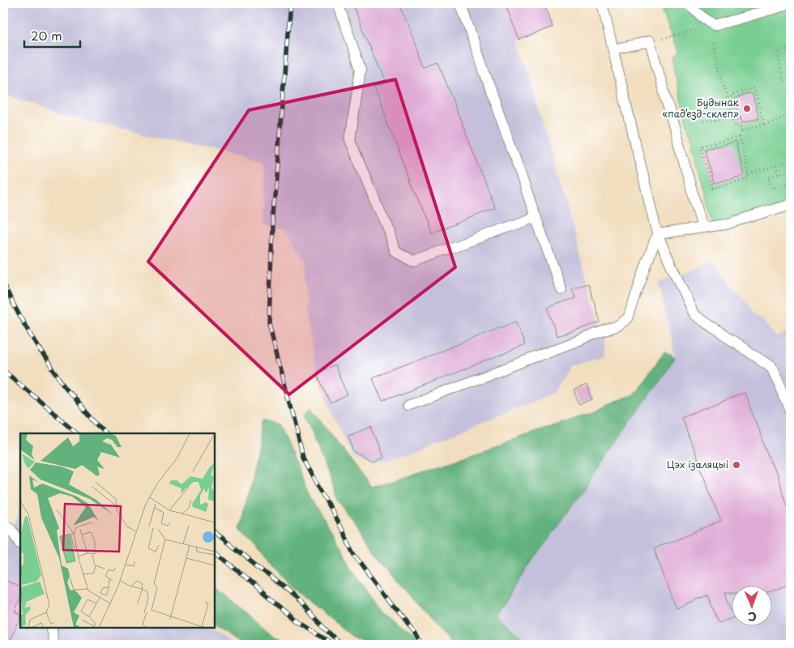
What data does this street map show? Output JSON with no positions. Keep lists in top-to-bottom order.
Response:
{
  "places": ["Будынак «падʼезд-склеп»", "Цэх ізаляцыі"],
  "scale_bar": "20 m",
  "north": "bottom"
}
